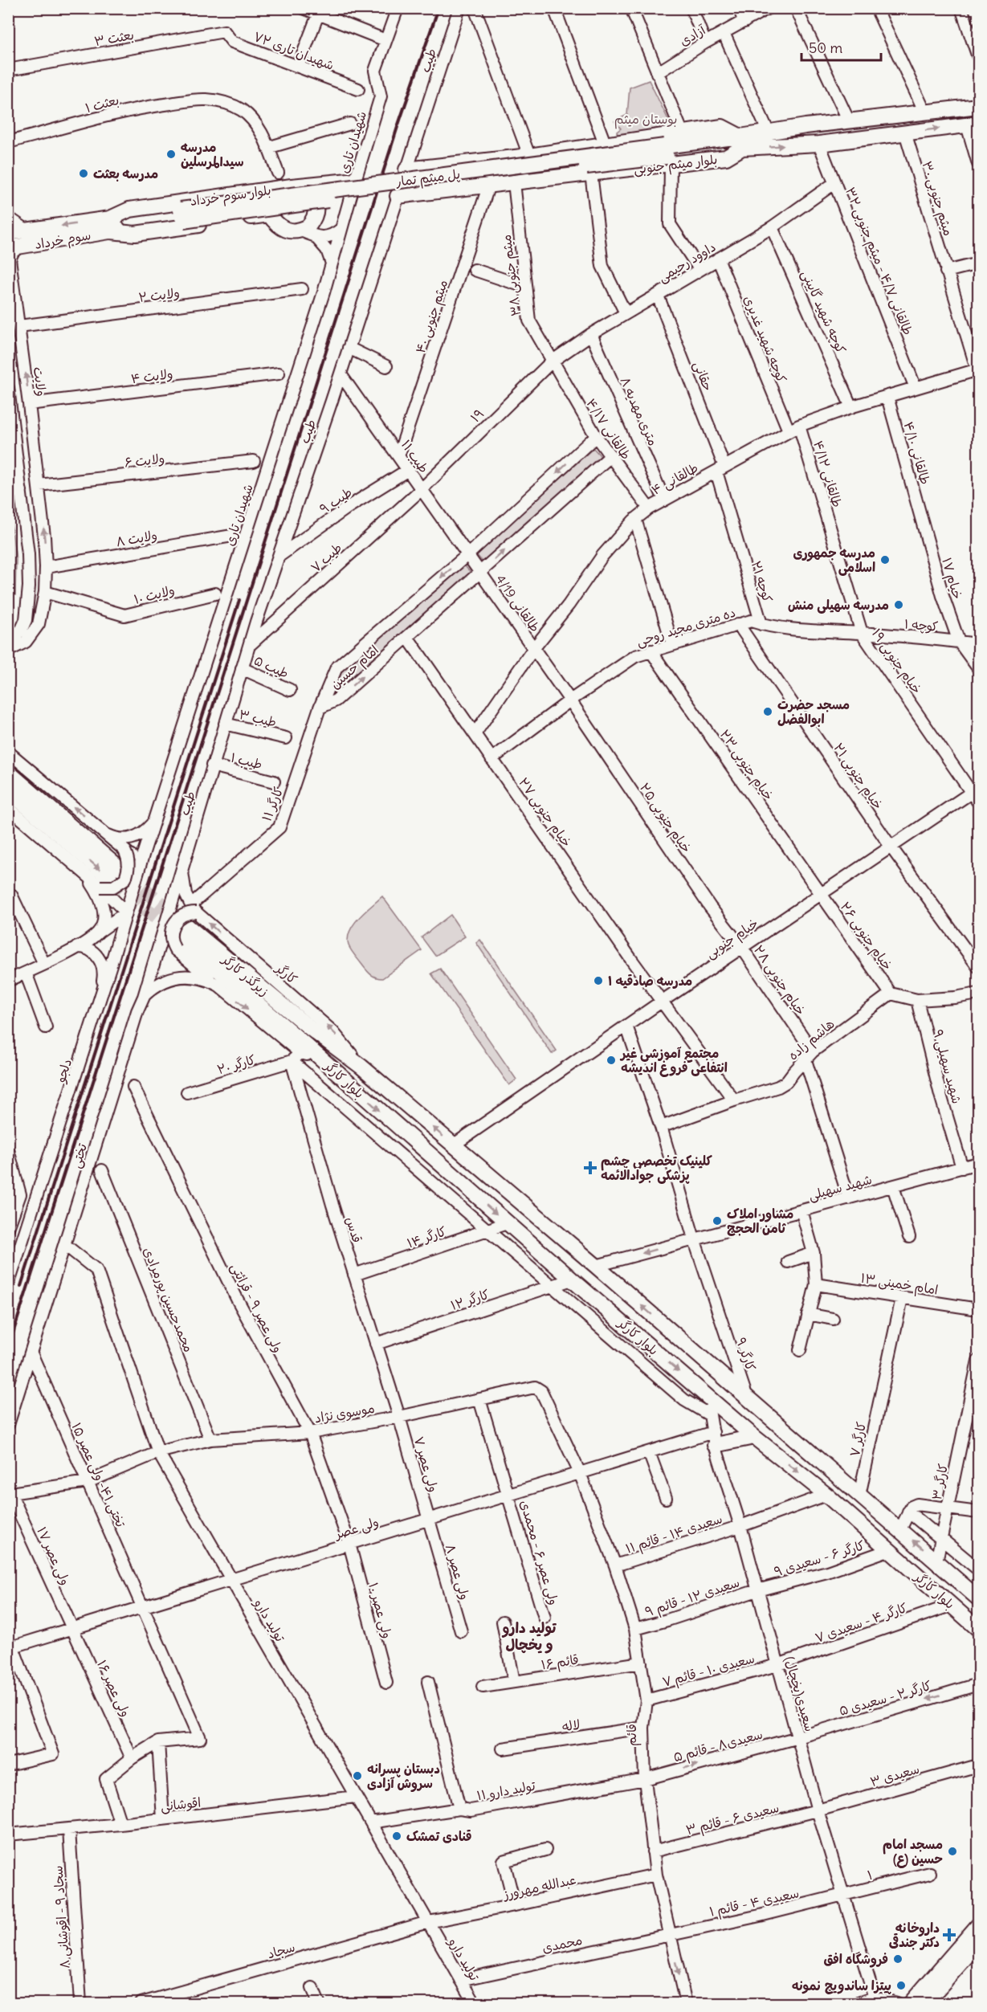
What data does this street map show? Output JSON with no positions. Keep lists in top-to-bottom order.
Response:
{
  "streets": {
    "main road": [
      "بلوار میثم جنوبی",
      "پل میثم تمار",
      "بلوار سوم خرداد",
      "سوم خرداد",
      "زیرگذر کارگر",
      "بلوار کارگر"
    ],
    "street": [
      "آزادی",
      "بعثت ۳",
      "شهیدان تاری ۷۲",
      "طیب",
      "بعثت ۱",
      "شهیدان تاری",
      "میثم جنوبی ۳۰",
      "طالقانی ۴/۷ - میثم جنوبی ۳۲",
      "داوود رحیمی",
      "میثم جنوبی ۳۸",
      "ولایت ۲",
      "کوچه شهید گایینی",
      "میثم جنوبی ۴۰",
      "کوچه شهید غدیری",
      "ولایت ۴",
      "حقانی",
      "ولایت",
      "۸ متری مهدیه",
      "۱۹",
      "طالقانی ۴/۱۷",
      "طالقانی ۴/۱۰",
      "طیب ۱۱",
      "ولایت ۶",
      "طالقانی ۴/۱۲",
      "طالقانی ۴",
      "طیب ۹",
      "ولایت ۸",
      "طیب ۷",
      "خیام ۱۷",
      "کوچه ۲۱",
      "ولایت ۱۰",
      "طالقانی 4/19",
      "کوچه ۱",
      "ده متری مجید روحی",
      "خیام جنوبی ۱۹",
      "طیب ۵",
      "امام حسین",
      "طیب ۳",
      "طیب ۱",
      "خیام جنوبی ۲۳",
      "خیام جنوبی ۲۱",
      "کارگر ۱۱",
      "خیام جنوبی ۲۷",
      "خیام جنوبی ۲۵",
      "خیام جنوبی ۲۶",
      "خیام جنوبی",
      "کارگر",
      "خیام جنوبی ۲۸",
      "هاشم زاده",
      "کارگر ۲۰",
      "شهید سهیلی ۹",
      "دلجو",
      "تختی",
      "شهید سهیلی",
      "قدس",
      "کارگر ۱۴",
      "امام خمینی ۱۳",
      "محمدحسین پورمرادی",
      "کارگر ۱۲",
      "ولی عصر ۹ - قرائتی",
      "کارگر ۹",
      "موسوی نژاد",
      "کارگر ۷",
      "ولی عصر ۷",
      "تختی ۴۱- ولی عصر ۱۵",
      "کارگر ۳",
      "ولی عصر",
      "سعیدی ۱۴ - قائم ۱۱",
      "ولی عصر ۶ - محمدی",
      "ولی عصر ۱۷",
      "کارگر ۶ - سعیدی ۹",
      "ولی عصر ۸",
      "سعیدی ۱۲ - قائم ۹",
      "ولی عصر ۱۰",
      "تولید دارو",
      "کارگر ۴ - سعیدی ۷",
      "قائم ۱۶",
      "سعیدی ۱۰ - قائم ۷",
      "ولی عصر ۱۶",
      "سعیدی(یخچال)",
      "کارگر ۲ - سعیدی ۵",
      "لاله",
      "قائم",
      "سعیدی۸ - قائم ۵",
      "سعیدی ۳",
      "تولید دارو ۱۱",
      "اقوشانی",
      "سعیدی ۶ - قائم ۳",
      "۱",
      "عبدالله مهرورز",
      "سعیدی ۴ - قائم ۱",
      "سجاد ۹ - اقوشانی ۸",
      "محمدی",
      "سجاد"
    ]
  },
  "crossings": [
    ["بعثت ۳", "شهیدان تاری ۷۲"],
    ["طیب", "بلوار میثم جنوبی"],
    ["طیب", "طیب ۱۱"],
    ["طیب", "طیب ۹"],
    ["طیب", "طیب ۷"],
    ["طیب", "طیب ۵"],
    ["طیب", "طیب ۳"],
    ["طیب", "طیب ۱"],
    ["طیب", "تختی"],
    ["شهیدان تاری", "بلوار سوم خرداد"],
    ["شهیدان تاری", "دلجو"],
    ["بلوار میثم جنوبی", "پل میثم تمار"],
    ["بلوار میثم جنوبی", "میثم جنوبی ۳۰"],
    ["بلوار میثم جنوبی", "طالقانی ۴/۷ - میثم جنوبی ۳۲"],
    ["بلوار میثم جنوبی", "میثم جنوبی ۳۸"],
    ["بلوار میثم جنوبی", "میثم جنوبی ۴۰"],
    ["پل میثم تمار", "بلوار سوم خرداد"],
    ["پل میثم تمار", "سوم خرداد"],
    ["بلوار سوم خرداد", "سوم خرداد"],
    ["میثم جنوبی ۳۰", "طالقانی ۴"],
    ["سوم خرداد", "ولایت"],
    ["طالقانی ۴/۷ - میثم جنوبی ۳۲", "داوود رحیمی"],
    ["طالقانی ۴/۷ - میثم جنوبی ۳۲", "طالقانی ۴"],
    ["داوود رحیمی", "میثم جنوبی ۳۸"],
    ["داوود رحیمی", "کوچه شهید گایینی"],
    ["داوود رحیمی", "کوچه شهید غدیری"],
    ["داوود رحیمی", "حقانی"],
    ["داوود رحیمی", "۸ متری مهدیه"],
    ["داوود رحیمی", "۱۹"],
    ["داوود رحیمی", "طالقانی ۴/۱۷"],
    ["میثم جنوبی ۳۸", "۱۹"],
    ["میثم جنوبی ۳۸", "طالقانی ۴/۱۷"],
    ["ولایت ۲", "ولایت"],
    ["کوچه شهید گایینی", "طالقانی ۴"],
    ["میثم جنوبی ۴۰", "طیب ۱۱"],
    ["کوچه شهید غدیری", "طالقانی ۴"],
    ["ولایت ۴", "ولایت"],
    ["حقانی", "طالقانی ۴"],
    ["حقانی", "کوچه ۲۱"],
    ["ولایت", "ولایت ۶"],
    ["ولایت", "ولایت ۸"],
    ["ولایت", "ولایت ۱۰"],
    ["۸ متری مهدیه", "طالقانی ۴"],
    ["۱۹", "طالقانی ۴/۱۷"],
    ["۱۹", "طیب ۱۱"],
    ["۱۹", "طیب ۷"],
    ["طالقانی ۴/۱۷", "طالقانی ۴"],
    ["طالقانی ۴/۱۷", "امام حسین"],
    ["طالقانی ۴/۱۰", "طالقانی ۴"],
    ["طالقانی ۴/۱۰", "خیام ۱۷"],
    ["طیب ۱۱", "طیب ۹"],
    ["طیب ۱۱", "طیب ۷"],
    ["طیب ۱۱", "طالقانی 4/19"],
    ["طیب ۱۱", "امام حسین"],
    ["طالقانی ۴/۱۲", "طالقانی ۴"],
    ["طالقانی ۴/۱۲", "خیام جنوبی ۱۹"],
    ["طالقانی ۴", "طالقانی 4/19"],
    ["طالقانی ۴", "خیام جنوبی ۲۷"],
    ["خیام ۱۷", "کوچه ۱"],
    ["کوچه ۲۱", "ده متری مجید روحی"],
    ["طالقانی 4/19", "ده متری مجید روحی"],
    ["طالقانی 4/19", "امام حسین"],
    ["طالقانی 4/19", "خیام جنوبی ۲۵"],
    ["کوچه ۱", "ده متری مجید روحی"],
    ["کوچه ۱", "خیام جنوبی ۱۹"],
    ["ده متری مجید روحی", "خیام جنوبی ۱۹"],
    ["ده متری مجید روحی", "خیام جنوبی ۲۳"],
    ["ده متری مجید روحی", "خیام جنوبی ۲۱"],
    ["ده متری مجید روحی", "خیام جنوبی ۲۷"],
    ["ده متری مجید روحی", "خیام جنوبی ۲۵"],
    ["خیام جنوبی ۱۹", "خیام جنوبی"],
    ["امام حسین", "کارگر ۱۱"],
    ["امام حسین", "خیام جنوبی ۲۷"],
    ["خیام جنوبی ۲۳", "خیام جنوبی ۲۶"],
    ["خیام جنوبی ۲۳", "خیام جنوبی"],
    ["خیام جنوبی ۲۱", "خیام جنوبی"],
    ["کارگر ۱۱", "کارگر"],
    ["خیام جنوبی ۲۷", "خیام جنوبی"],
    ["خیام جنوبی ۲۷", "هاشم زاده"],
    ["خیام جنوبی ۲۵", "خیام جنوبی"],
    ["خیام جنوبی ۲۵", "خیام جنوبی ۲۸"],
    ["خیام جنوبی ۲۶", "خیام جنوبی"],
    ["خیام جنوبی ۲۶", "هاشم زاده"],
    ["خیام جنوبی", "خیام جنوبی ۲۸"],
    ["خیام جنوبی", "بلوار کارگر"],
    ["خیام جنوبی", "کارگر ۹"],
    ["کارگر", "بلوار کارگر"],
    ["زیرگذر کارگر", "بلوار کارگر"],
    ["خیام جنوبی ۲۸", "هاشم زاده"],
    ["خیام جنوبی ۲۸", "شهید سهیلی"],
    ["هاشم زاده", "کارگر ۹"],
    ["کارگر ۲۰", "قدس"],
    ["شهید سهیلی ۹", "شهید سهیلی"],
    ["بلوار کارگر", "شهید سهیلی"],
    ["بلوار کارگر", "کارگر ۱۴"],
    ["بلوار کارگر", "کارگر ۱۲"],
    ["بلوار کارگر", "کارگر ۹"],
    ["بلوار کارگر", "کارگر ۷"],
    ["بلوار کارگر", "کارگر ۳"],
    ["بلوار کارگر", "سعیدی ۱۴ - قائم ۱۱"],
    ["بلوار کارگر", "کارگر ۶ - سعیدی ۹"],
    ["بلوار کارگر", "کارگر ۴ - سعیدی ۷"],
    ["بلوار کارگر", "سعیدی(یخچال)"],
    ["تختی", "تختی ۴۱- ولی عصر ۱۵"],
    ["تختی", "تولید دارو"],
    ["شهید سهیلی", "کارگر ۹"],
    ["قدس", "کارگر ۱۴"],
    ["قدس", "کارگر ۱۲"],
    ["قدس", "موسوی نژاد"],
    ["قدس", "ولی عصر ۷"],
    ["امام خمینی ۱۳", "کارگر ۷"],
    ["محمدحسین پورمرادی", "موسوی نژاد"],
    ["ولی عصر ۹ - قرائتی", "موسوی نژاد"],
    ["ولی عصر ۹ - قرائتی", "ولی عصر"],
    ["ولی عصر ۹ - قرائتی", "ولی عصر ۱۰"],
    ["موسوی نژاد", "ولی عصر ۷"],
    ["موسوی نژاد", "تختی ۴۱- ولی عصر ۱۵"],
    ["موسوی نژاد", "ولی عصر ۶ - محمدی"],
    ["موسوی نژاد", "ولی عصر ۱۷"],
    ["موسوی نژاد", "تولید دارو"],
    ["موسوی نژاد", "قائم"],
    ["ولی عصر ۷", "ولی عصر"],
    ["ولی عصر ۷", "ولی عصر ۸"],
    ["تختی ۴۱- ولی عصر ۱۵", "ولی عصر"],
    ["ولی عصر", "ولی عصر ۶ - محمدی"],
    ["ولی عصر", "ولی عصر ۱۷"],
    ["ولی عصر", "ولی عصر ۸"],
    ["ولی عصر", "ولی عصر ۱۰"],
    ["ولی عصر", "تولید دارو"],
    ["ولی عصر", "ولی عصر ۱۶"],
    ["ولی عصر", "سعیدی(یخچال)"],
    ["ولی عصر", "قائم"],
    ["سعیدی ۱۴ - قائم ۱۱", "سعیدی(یخچال)"],
    ["سعیدی ۱۴ - قائم ۱۱", "قائم"],
    ["ولی عصر ۱۷", "ولی عصر ۱۶"],
    ["کارگر ۶ - سعیدی ۹", "سعیدی ۱۲ - قائم ۹"],
    ["کارگر ۶ - سعیدی ۹", "سعیدی(یخچال)"],
    ["سعیدی ۱۲ - قائم ۹", "سعیدی(یخچال)"],
    ["سعیدی ۱۲ - قائم ۹", "قائم"],
    ["تولید دارو", "تولید دارو ۱۱"],
    ["تولید دارو", "اقوشانی"],
    ["تولید دارو", "عبدالله مهرورز"],
    ["تولید دارو", "محمدی"],
    ["تولید دارو", "سجاد"],
    ["کارگر ۴ - سعیدی ۷", "سعیدی ۱۰ - قائم ۷"],
    ["کارگر ۴ - سعیدی ۷", "سعیدی(یخچال)"],
    ["قائم ۱۶", "قائم"],
    ["سعیدی ۱۰ - قائم ۷", "سعیدی(یخچال)"],
    ["سعیدی ۱۰ - قائم ۷", "قائم"],
    ["سعیدی(یخچال)", "کارگر ۲ - سعیدی ۵"],
    ["سعیدی(یخچال)", "سعیدی۸ - قائم ۵"],
    ["سعیدی(یخچال)", "سعیدی ۳"],
    ["سعیدی(یخچال)", "سعیدی ۶ - قائم ۳"],
    ["سعیدی(یخچال)", "۱"],
    ["سعیدی(یخچال)", "سعیدی ۴ - قائم ۱"],
    ["کارگر ۲ - سعیدی ۵", "سعیدی۸ - قائم ۵"],
    ["لاله", "قائم"],
    ["قائم", "سعیدی۸ - قائم ۵"],
    ["قائم", "تولید دارو ۱۱"],
    ["قائم", "سعیدی ۶ - قائم ۳"],
    ["قائم", "عبدالله مهرورز"],
    ["قائم", "سعیدی ۴ - قائم ۱"],
    ["قائم", "محمدی"],
    ["سعیدی۸ - قائم ۵", "تولید دارو ۱۱"],
    ["سعیدی ۳", "سعیدی ۶ - قائم ۳"],
    ["اقوشانی", "سجاد ۹ - اقوشانی ۸"],
    ["۱", "سعیدی ۴ - قائم ۱"],
    ["عبدالله مهرورز", "سجاد"],
    ["سعیدی ۴ - قائم ۱", "محمدی"]
  ],
  "one_way": ["کارگر ۲ - سعیدی ۵", "سعیدی۸ - قائم ۵"],
  "districts": ["تولید دارو و یخچال"],
  "parks": ["بوستان میثم"],
  "places": {
    "other": [
      "مدرسه سیدالمرسلین",
      "مدرسه بعثت",
      "مدرسه جمهوری اسلامی",
      "مدرسه سهیلی منش",
      "مسجد حضرت ابوالفضل",
      "مدرسه صادقیه ۱",
      "مجتمع آموزشی غیر انتفاعی فروغ اندیشه",
      "مشاور املاک ثامن الحجج",
      "دبستان پسرانه سروش آزادی",
      "قنادی تمشک",
      "مسجد امام حسین (ع)",
      "فروشگاه افق",
      "پیتزا ساندویچ نمونه"
    ],
    "health": ["کلینیک تخصصی چشم پزشکی جوادالائمه", "داروخانه دکتر جندقی"]
  },
  "scale_bar": "50 m"
}
